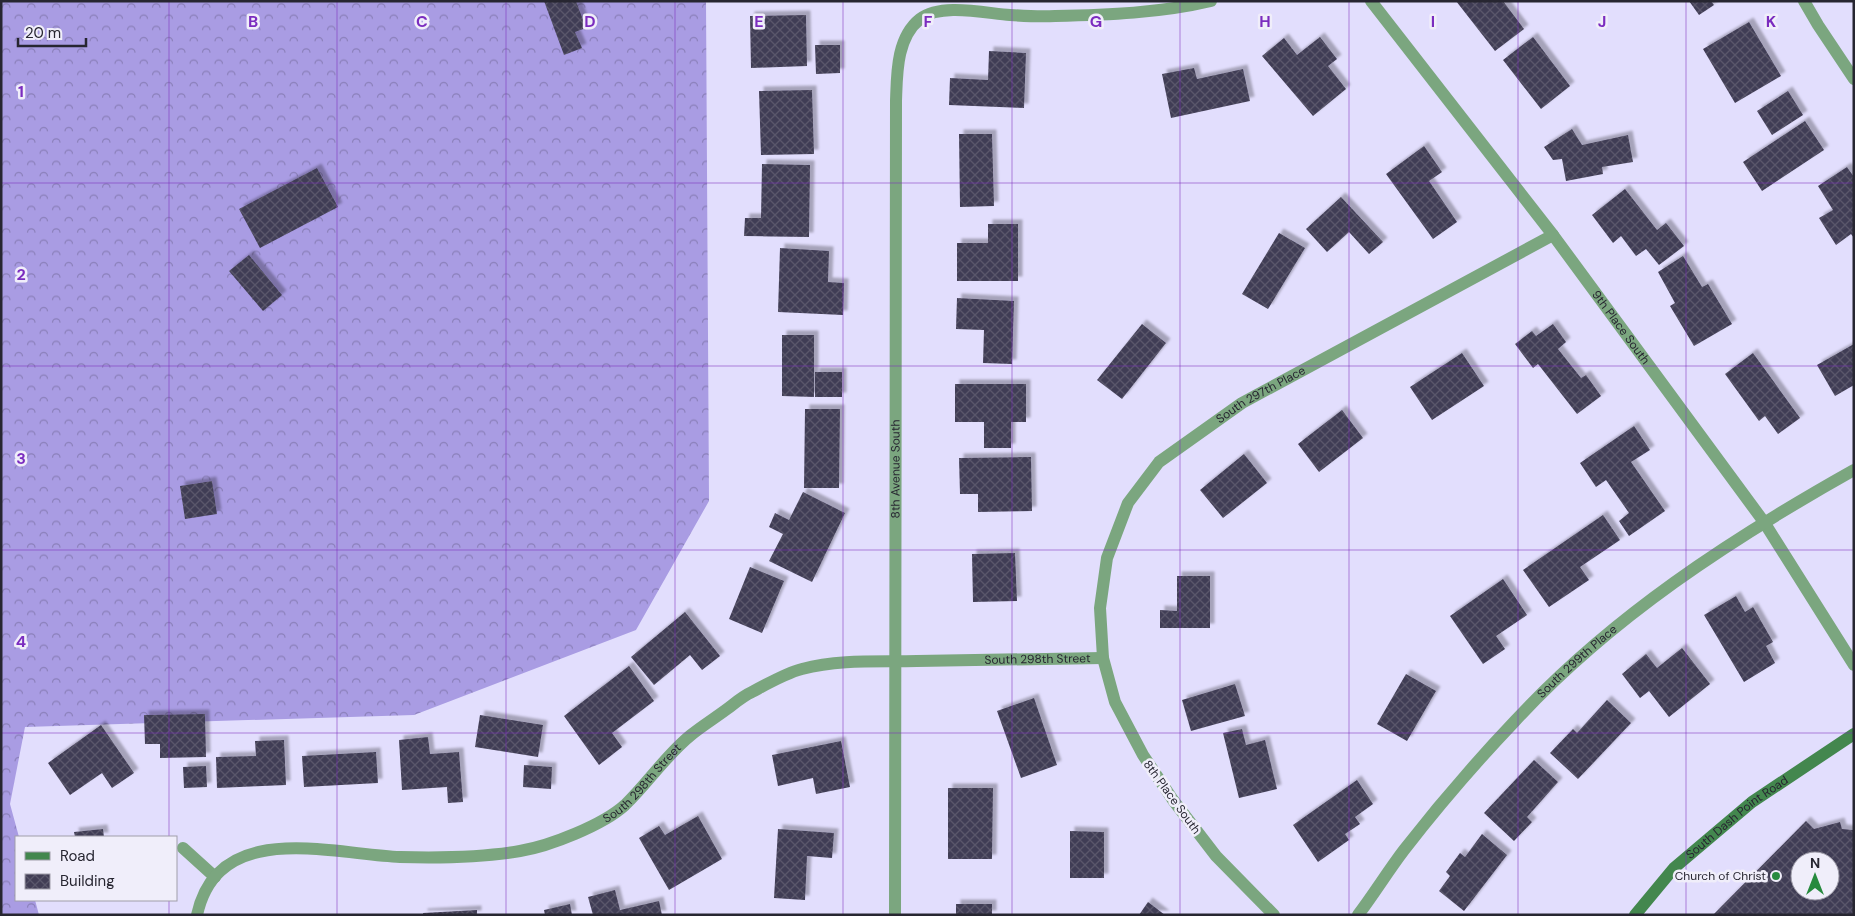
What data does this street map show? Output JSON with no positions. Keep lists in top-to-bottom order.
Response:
{
  "streets": {
    "main road": ["South Dash Point Road"],
    "street": [
      "9th Place South",
      "South 297th Place",
      "8th Avenue South",
      "South 298th Street",
      "South 299th Place",
      "8th Place South"
    ]
  },
  "crossings": [
    ["9th Place South", "South 297th Place"],
    ["9th Place South", "South 299th Place"],
    ["South 297th Place", "South 298th Street"],
    ["South 297th Place", "8th Place South"],
    ["8th Avenue South", "South 298th Street"],
    ["South 298th Street", "8th Place South"]
  ],
  "places": ["Church of Christ"],
  "legend": ["Road", "Building"],
  "scale_bar": "20 m",
  "north": "top",
  "grid": {
    "columns": [
      "B",
      "C",
      "D",
      "E",
      "F",
      "G",
      "H",
      "I",
      "J",
      "K"
    ],
    "rows": [
      "1",
      "2",
      "3",
      "4"
    ]
  }
}
